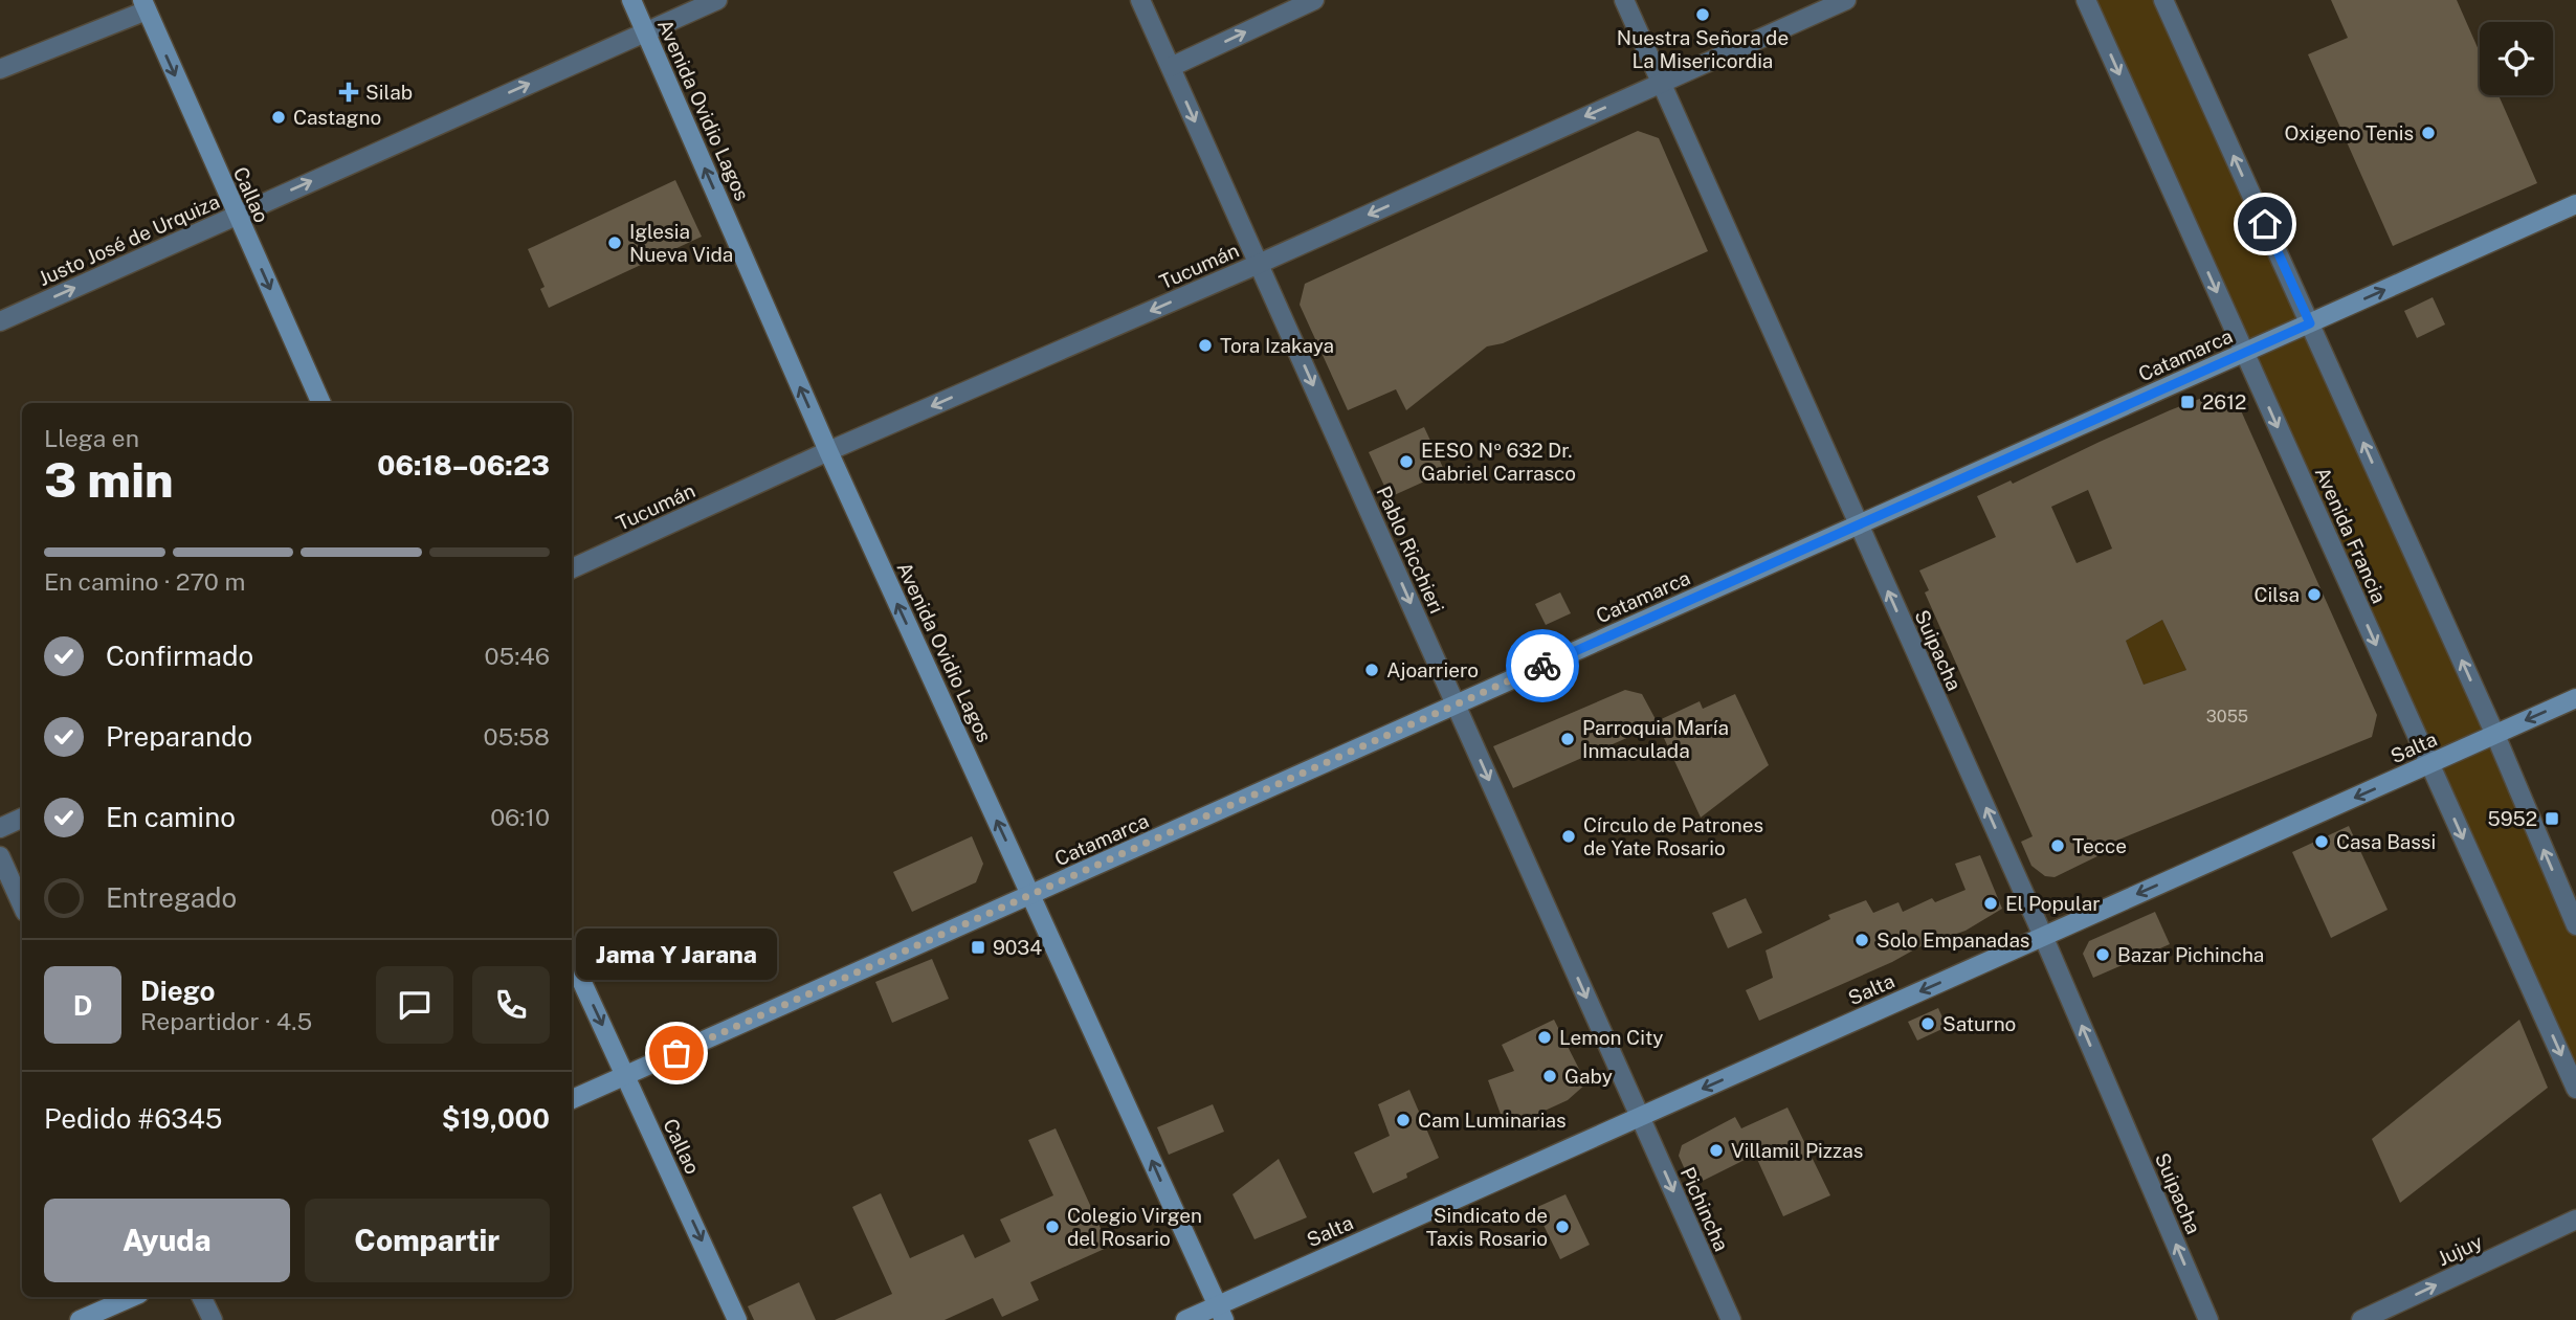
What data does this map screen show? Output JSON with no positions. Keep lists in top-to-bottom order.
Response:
{
  "streets": {
    "main road": [
      "Avenida Ovidio Lagos",
      "Callao",
      "Catamarca",
      "Salta"
    ],
    "street": [
      "Justo José de Urquiza",
      "Tucumán",
      "Avenida Francia",
      "Pablo Ricchieri",
      "Suipacha",
      "Pichincha",
      "Jujuy"
    ]
  },
  "crossings": [
    ["Avenida Ovidio Lagos", "Justo José de Urquiza"],
    ["Avenida Ovidio Lagos", "Tucumán"],
    ["Avenida Ovidio Lagos", "Catamarca"],
    ["Avenida Ovidio Lagos", "Salta"],
    ["Callao", "Justo José de Urquiza"],
    ["Callao", "Catamarca"],
    ["Tucumán", "Pablo Ricchieri"],
    ["Tucumán", "Suipacha"],
    ["Catamarca", "Avenida Francia"],
    ["Catamarca", "Pablo Ricchieri"],
    ["Catamarca", "Suipacha"],
    ["Avenida Francia", "Salta"],
    ["Pablo Ricchieri", "Salta"],
    ["Pablo Ricchieri", "Pichincha"],
    ["Suipacha", "Salta"],
    ["Salta", "Pichincha"]
  ],
  "one_way": [
    "Avenida Ovidio Lagos",
    "Callao",
    "Justo José de Urquiza",
    "Tucumán",
    "Pablo Ricchieri",
    "Suipacha",
    "Salta",
    "Pichincha",
    "Jujuy"
  ],
  "places": {
    "other": [
      "Nuestra Señora de La Misericordia",
      "Castagno",
      "Oxigeno Tenis",
      "Iglesia Nueva Vida",
      "Tora Izakaya",
      "EESO Nº 632 Dr. Gabriel Carrasco",
      "Cilsa",
      "Ajoarriero",
      "Parroquia María Inmaculada",
      "Círculo de Patrones de Yate Rosario",
      "Casa Bassi",
      "Tecce",
      "El Popular",
      "Solo Empanadas",
      "Bazar Pichincha",
      "Saturno",
      "Lemon City",
      "Jama Y Jarana",
      "Gaby",
      "Cam Luminarias",
      "Villamil Pizzas",
      "Colegio Virgen del Rosario",
      "Sindicato de Taxis Rosario"
    ],
    "health": ["Silab"],
    "transit": ["2612", "5952", "9034"]
  },
  "house_numbers": ["3055"],
  "page": {
    "heading": ["3 min", "Llega en", "06:18–06:23"],
    "panel": [
      "Diego",
      "Repartidor · 4.5",
      "Pedido #6345",
      "$19,000"
    ],
    "bar": "En camino · 270 m",
    "list": [
      ["Confirmado", "05:46"],
      ["Preparando", "05:58"],
      ["En camino", "06:10"],
      "Entregado"
    ],
    "bubble": "Jama Y Jarana",
    "round": "D",
    "buttons": ["Ayuda", "Compartir"]
  }
}
